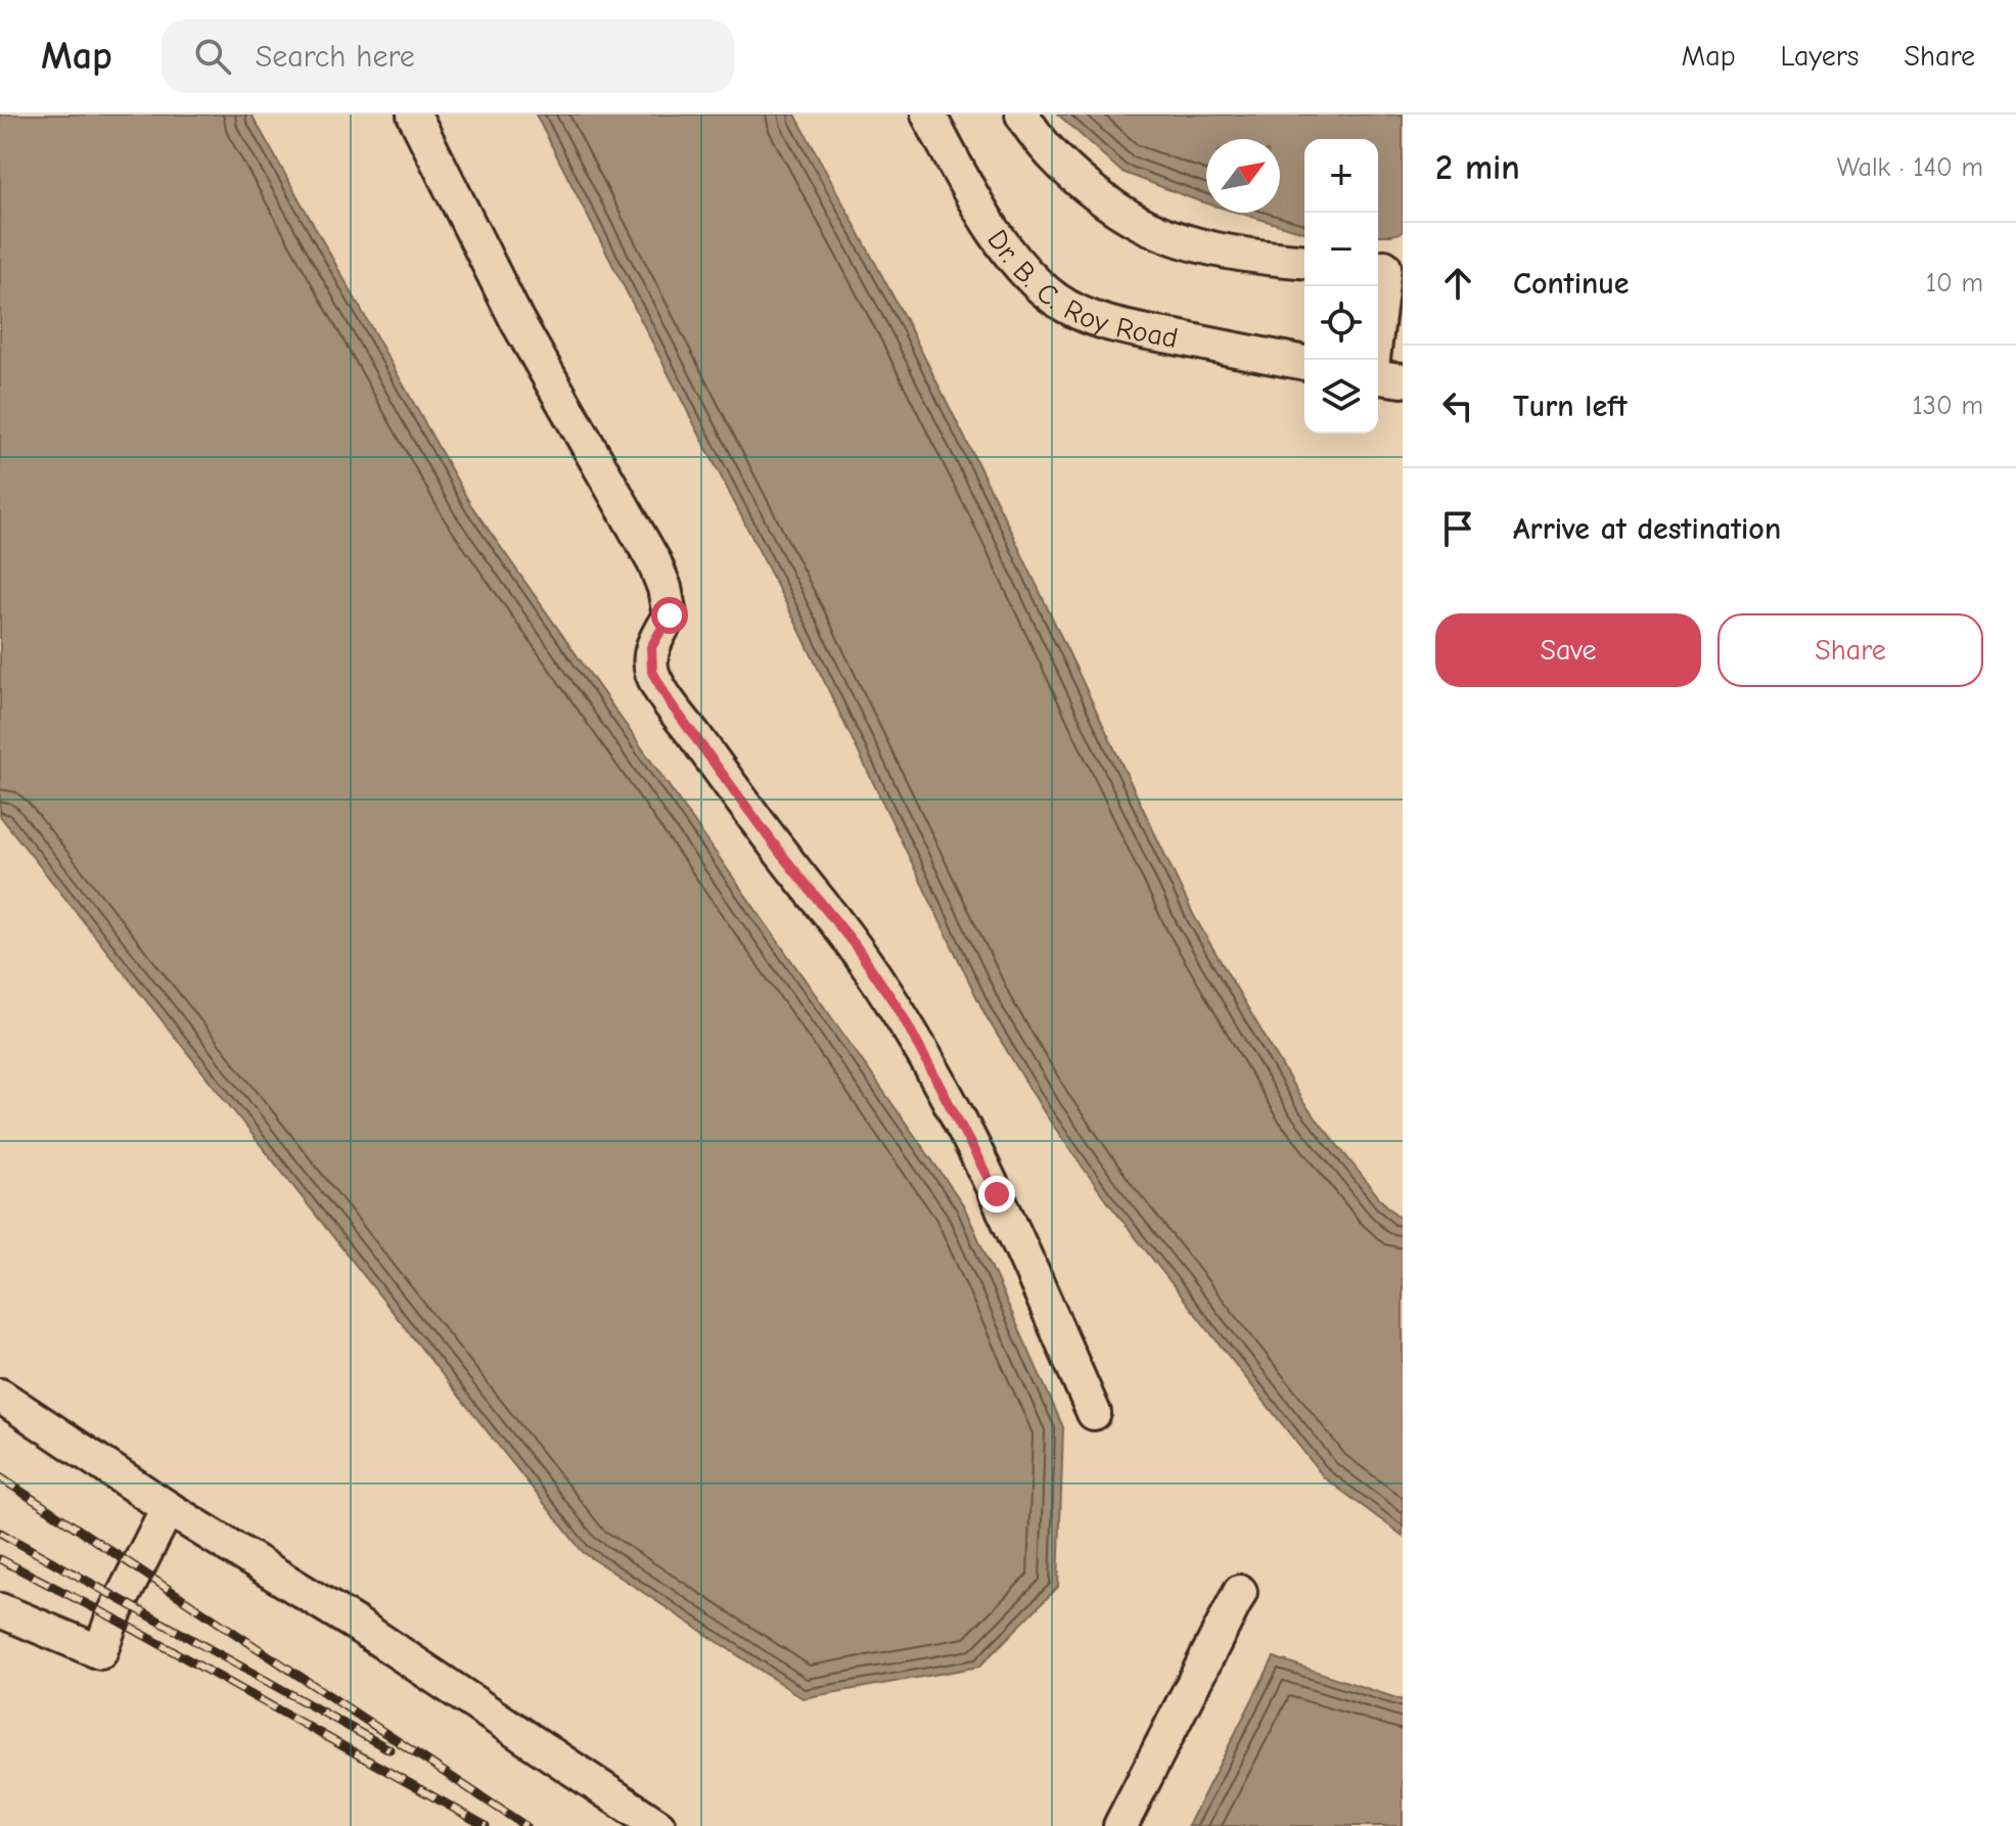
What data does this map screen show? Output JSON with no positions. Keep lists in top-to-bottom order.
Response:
{
  "streets": {
    "street": ["Dr. B. C. Roy Road"]
  },
  "north": "top right",
  "page": {
    "header": "Map",
    "search": "Search here",
    "nav": ["Map", "Layers", "Share"],
    "heading": ["2 min", "Walk · 140 m"],
    "map_buttons": ["+", "−"],
    "list": [
      ["Continue", "10 m"],
      ["Turn left", "130 m"],
      "Arrive at destination"
    ],
    "buttons": ["Save", "Share"]
  }
}
